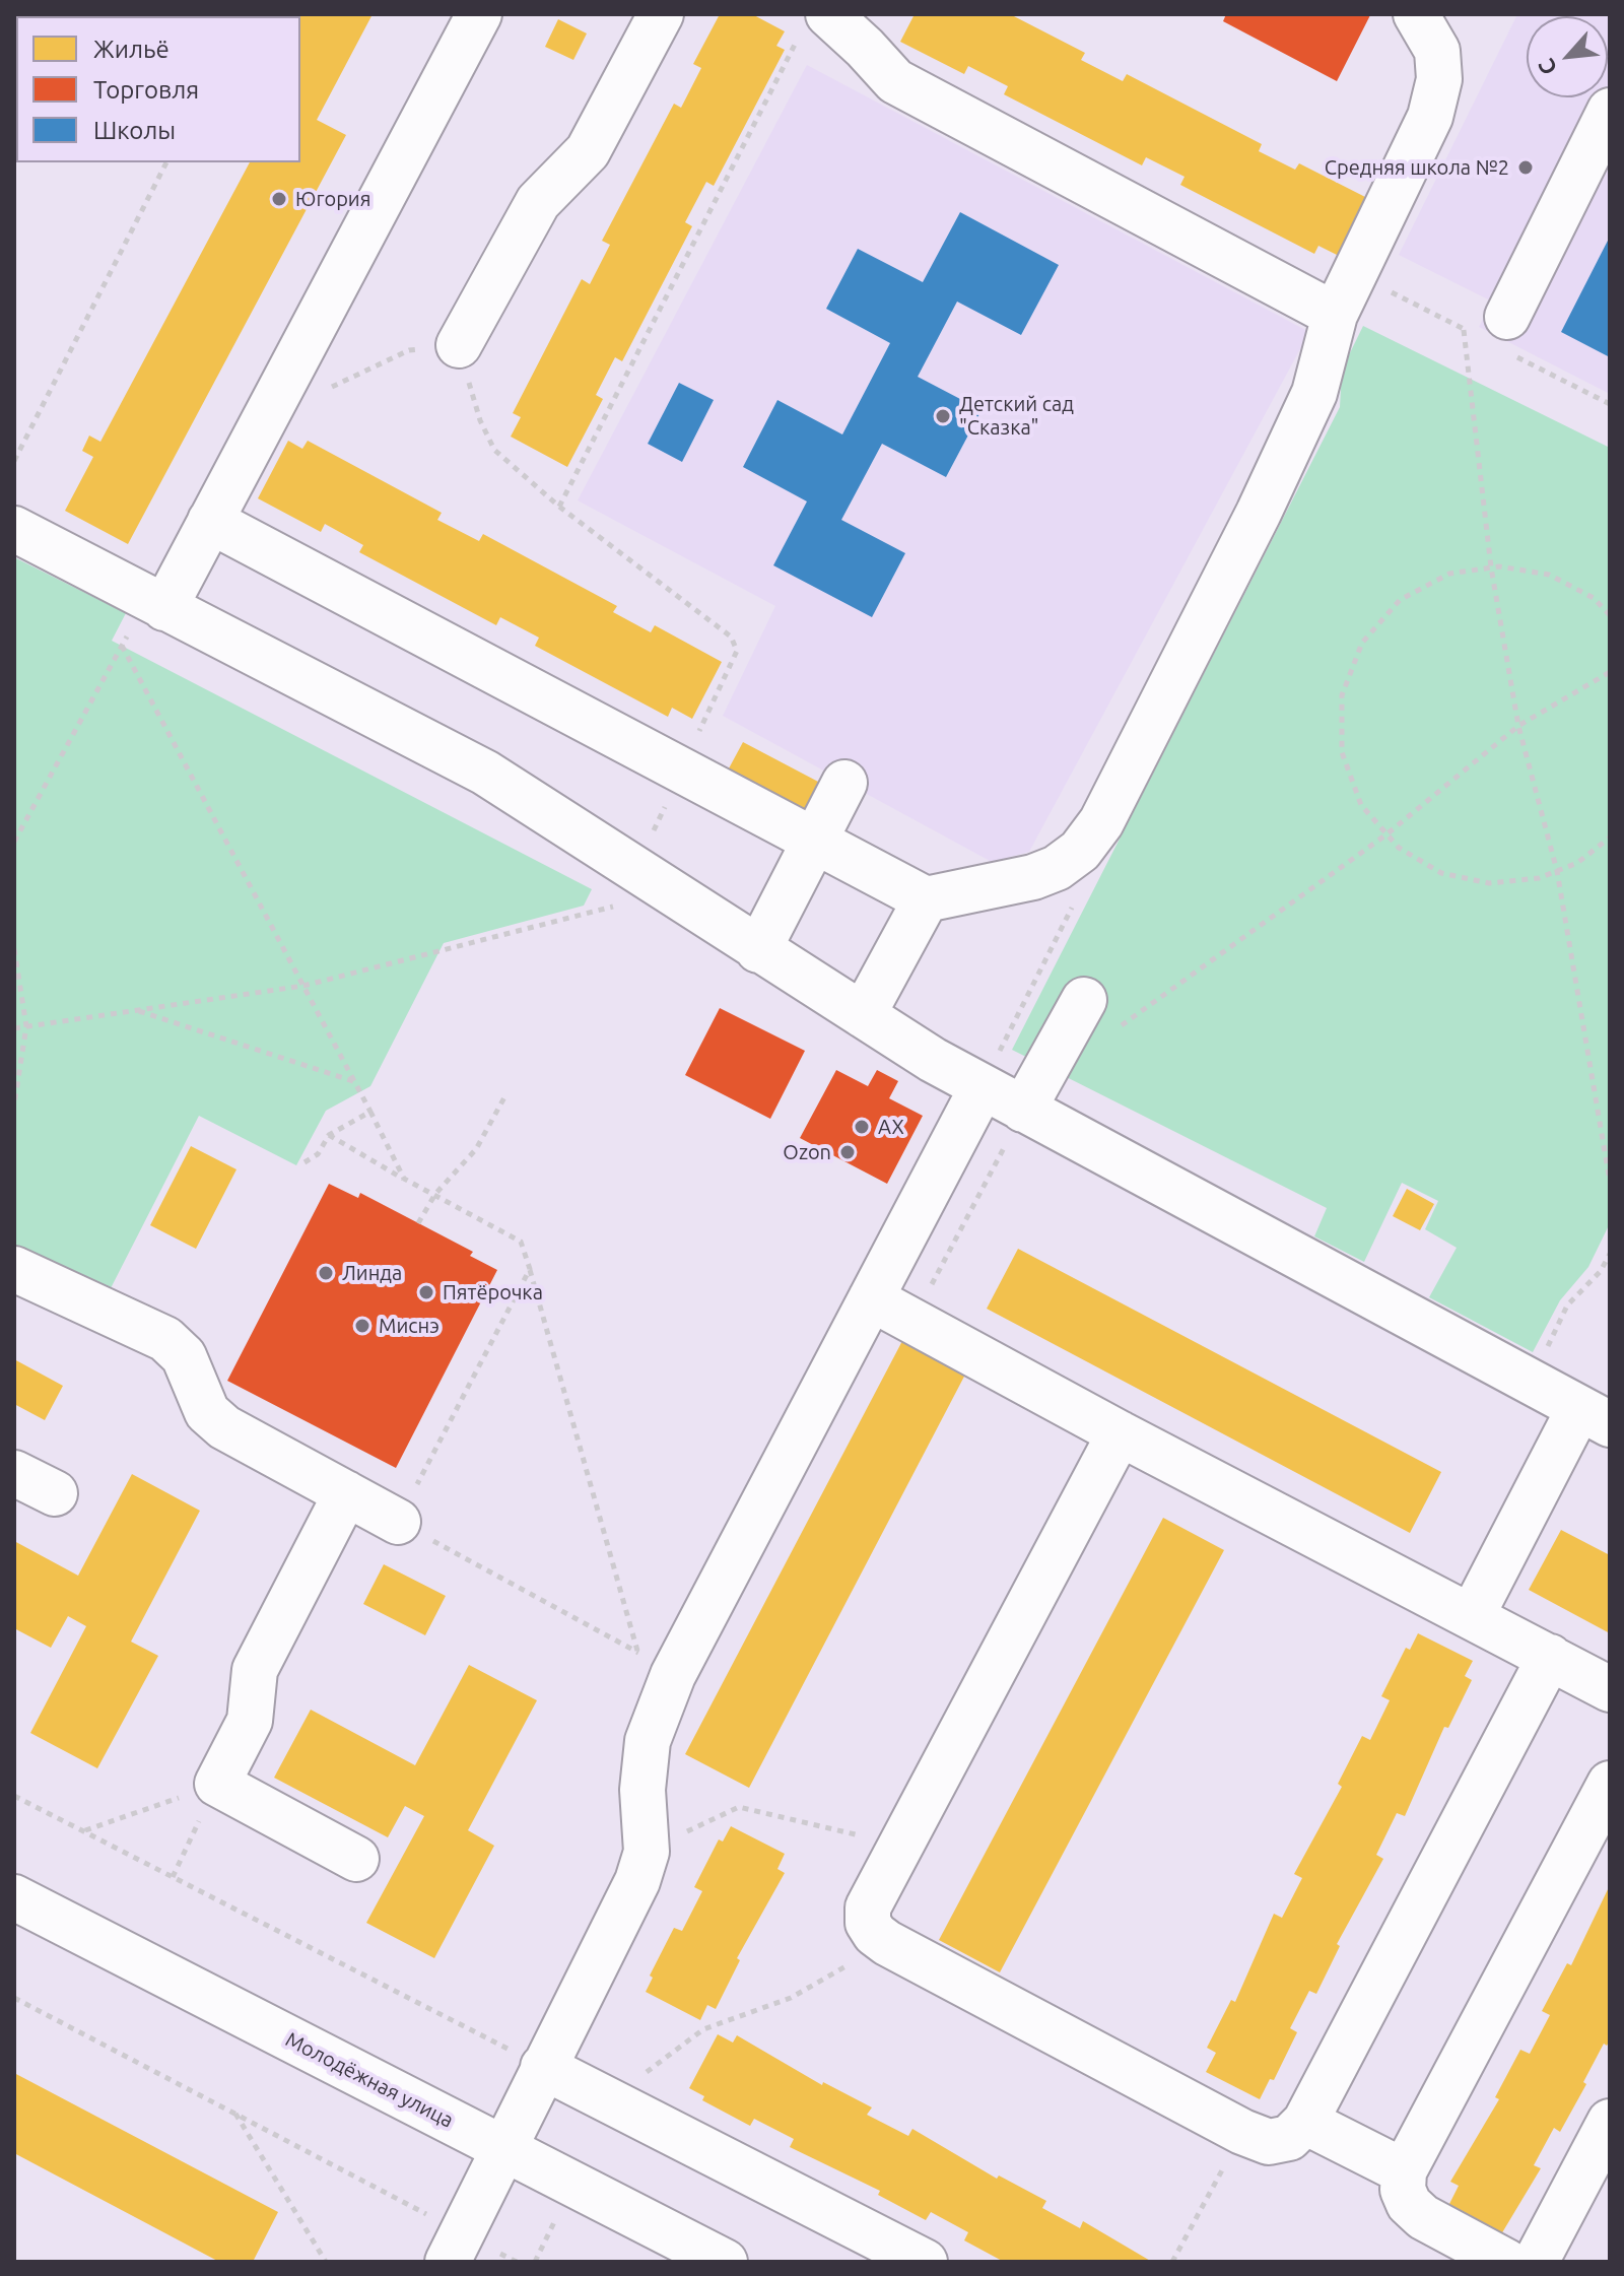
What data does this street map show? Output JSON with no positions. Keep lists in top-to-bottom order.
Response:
{
  "streets": {
    "street": ["Молодёжная улица"]
  },
  "places": [
    "Средняя школа №2",
    "Югория",
    "Детский сад \"Сказка\"",
    "АХ",
    "Ozon",
    "Линда",
    "Пятёрочка",
    "Миснэ"
  ],
  "legend": ["Жильё", "Торговля", "Школы"],
  "north": "bottom left"
}
